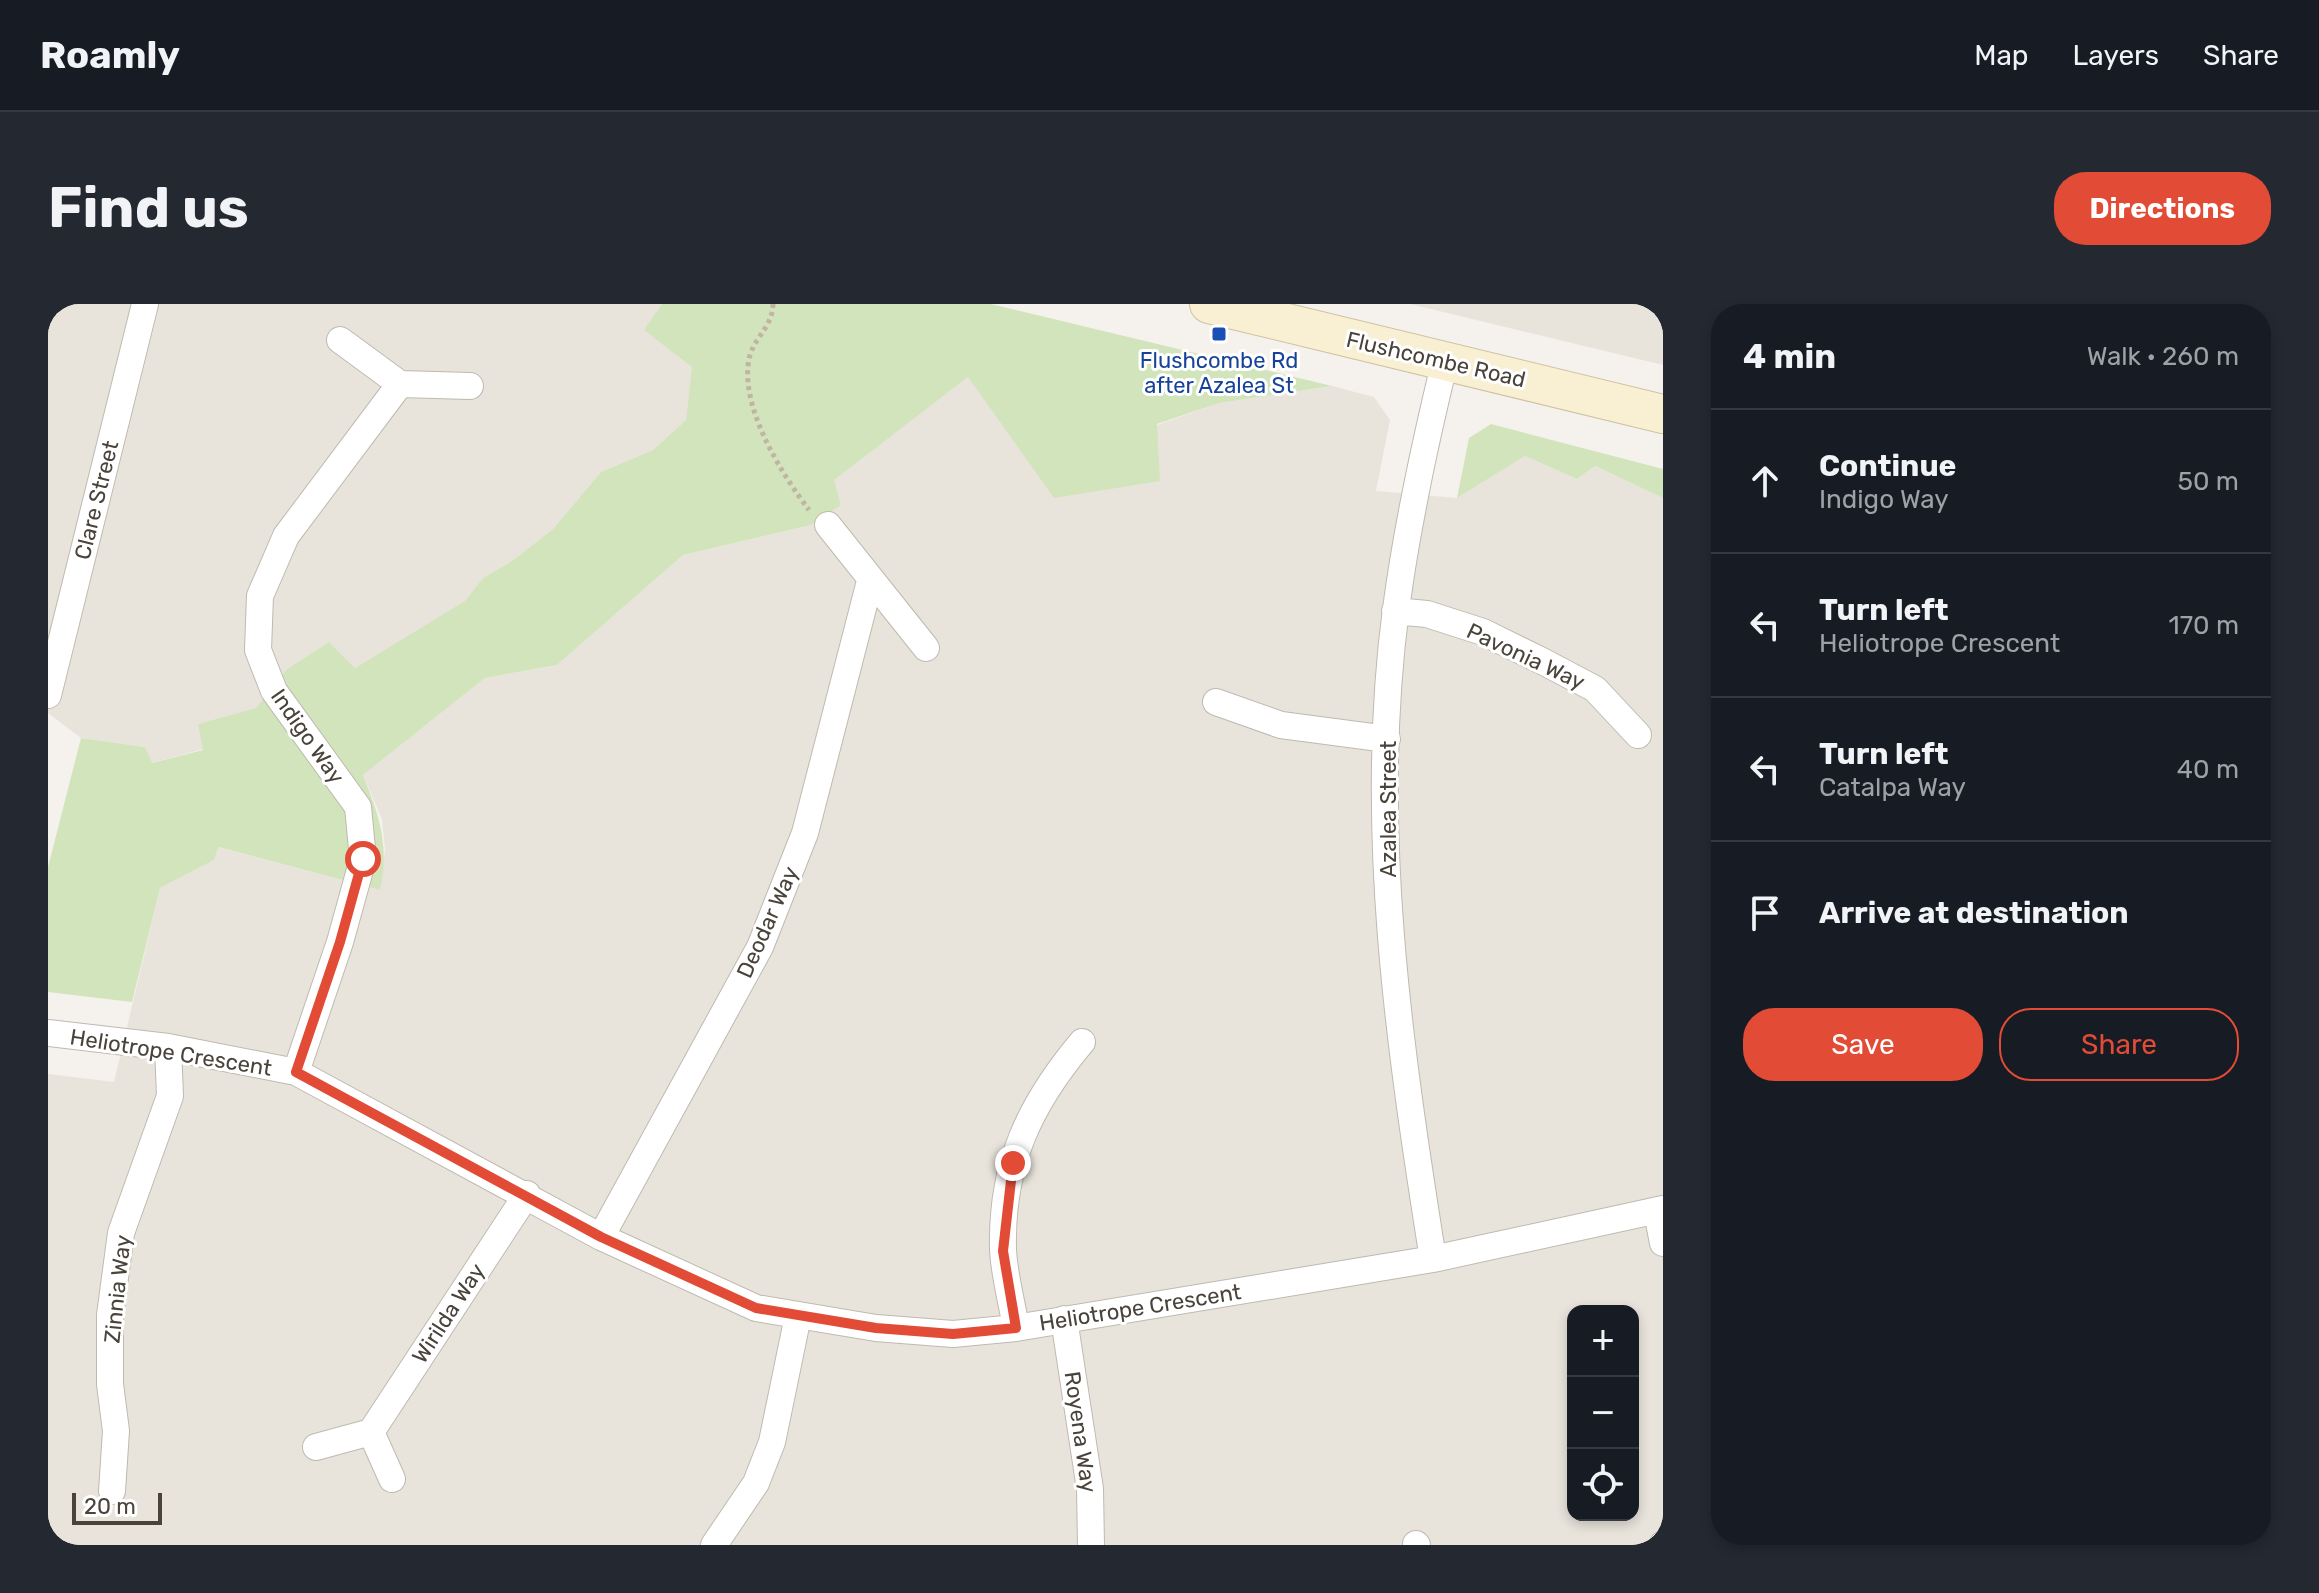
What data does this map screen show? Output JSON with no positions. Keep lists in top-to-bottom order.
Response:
{
  "streets": {
    "street": [
      "Flushcombe Road",
      "Clare Street",
      "Pavonia Way",
      "Indigo Way",
      "Azalea Street",
      "Deodar Way",
      "Heliotrope Crescent",
      "Zinnia Way",
      "Wirilda Way",
      "Royena Way"
    ]
  },
  "crossings": [
    ["Flushcombe Road", "Azalea Street"],
    ["Pavonia Way", "Azalea Street"],
    ["Indigo Way", "Heliotrope Crescent"],
    ["Azalea Street", "Heliotrope Crescent"],
    ["Deodar Way", "Heliotrope Crescent"],
    ["Heliotrope Crescent", "Zinnia Way"],
    ["Heliotrope Crescent", "Wirilda Way"],
    ["Heliotrope Crescent", "Royena Way"]
  ],
  "places": {
    "transit": ["Flushcombe Rd after Azalea St"]
  },
  "scale_bar": "20 m",
  "page": {
    "header": "Roamly",
    "nav": ["Map", "Layers", "Share"],
    "buttons": [
      "Directions",
      ["Save", "Share"]
    ],
    "title": "Find us",
    "heading": ["4 min", "Walk · 260 m"],
    "list": [
      ["Continue", "Indigo Way", "50 m"],
      ["Turn left", "Heliotrope Crescent", "170 m"],
      ["Turn left", "Catalpa Way", "40 m"],
      "Arrive at destination"
    ],
    "map_buttons": ["+", "−"],
    "scale": "20 m"
  }
}
